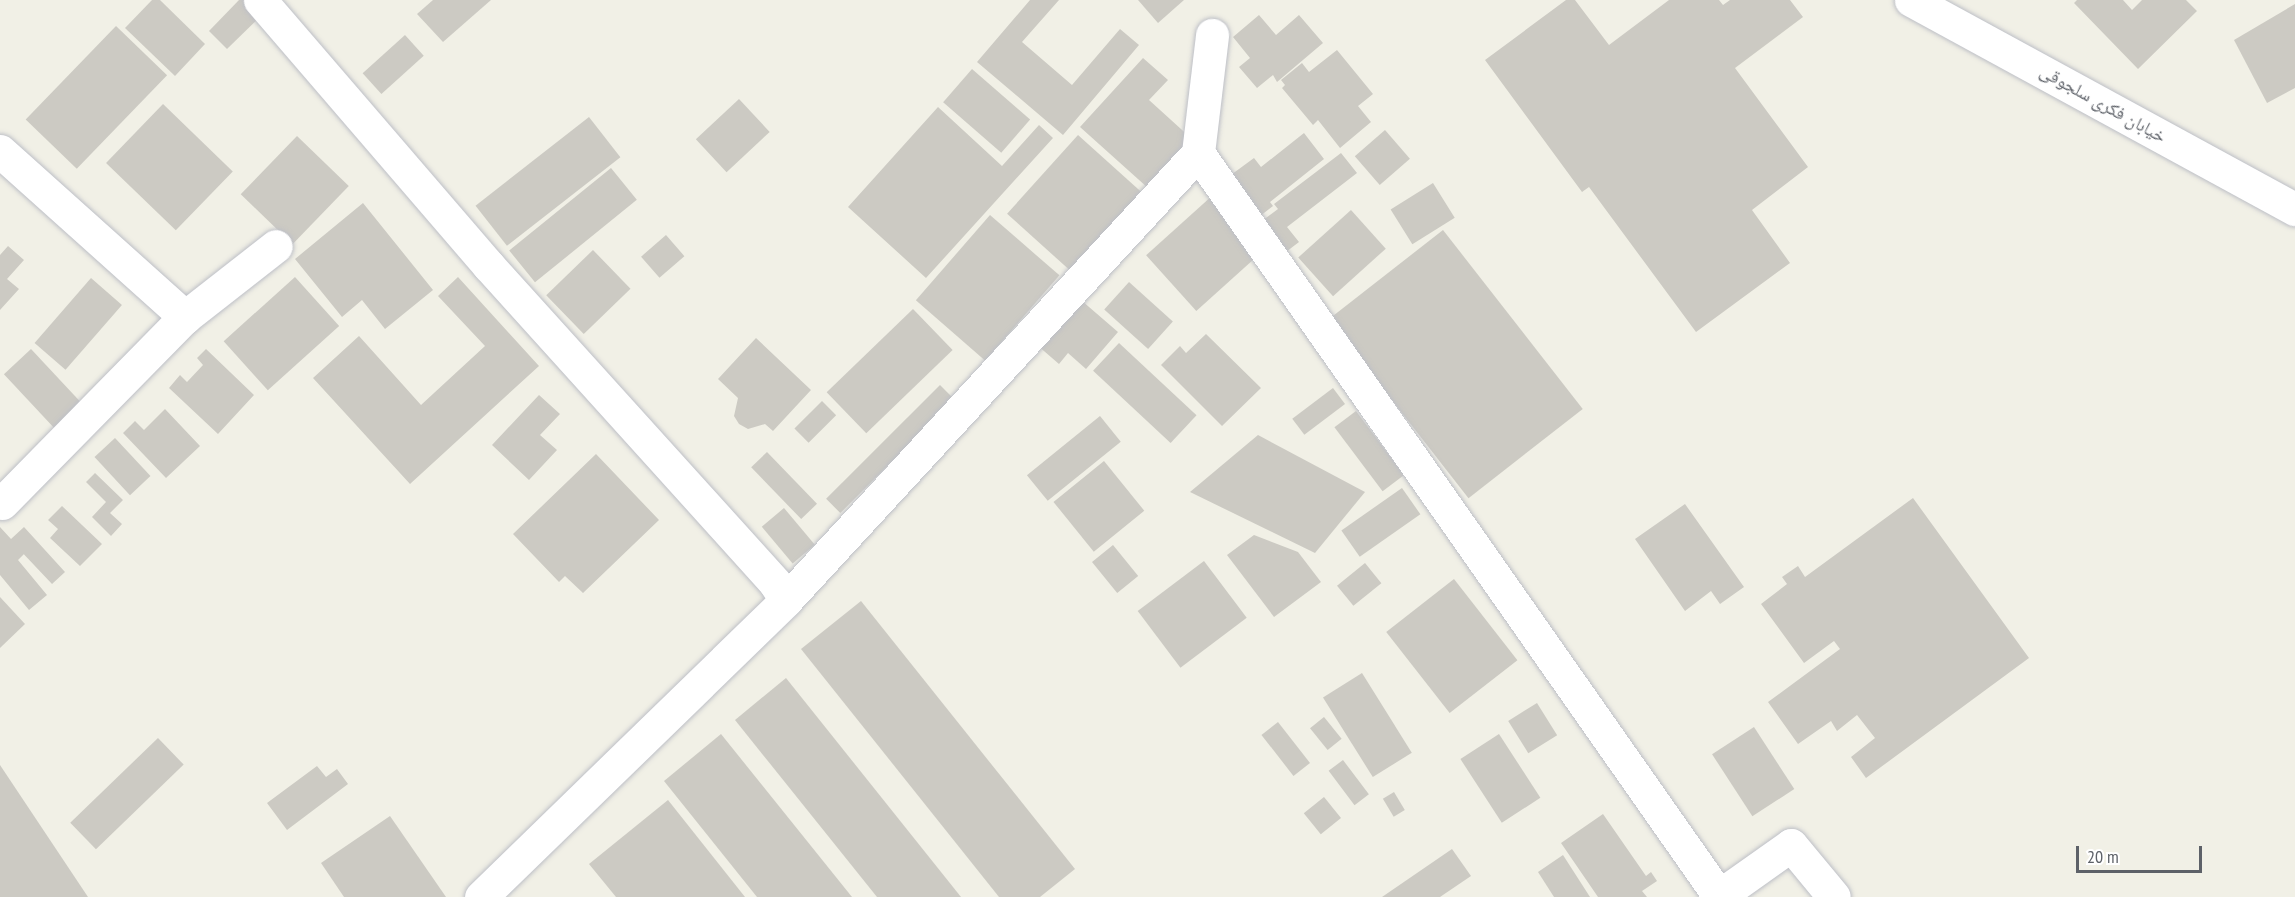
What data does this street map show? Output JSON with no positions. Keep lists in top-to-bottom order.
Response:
{
  "streets": {
    "street": ["خیابان فکری سلجوقی"]
  },
  "scale_bar": "20 m"
}
